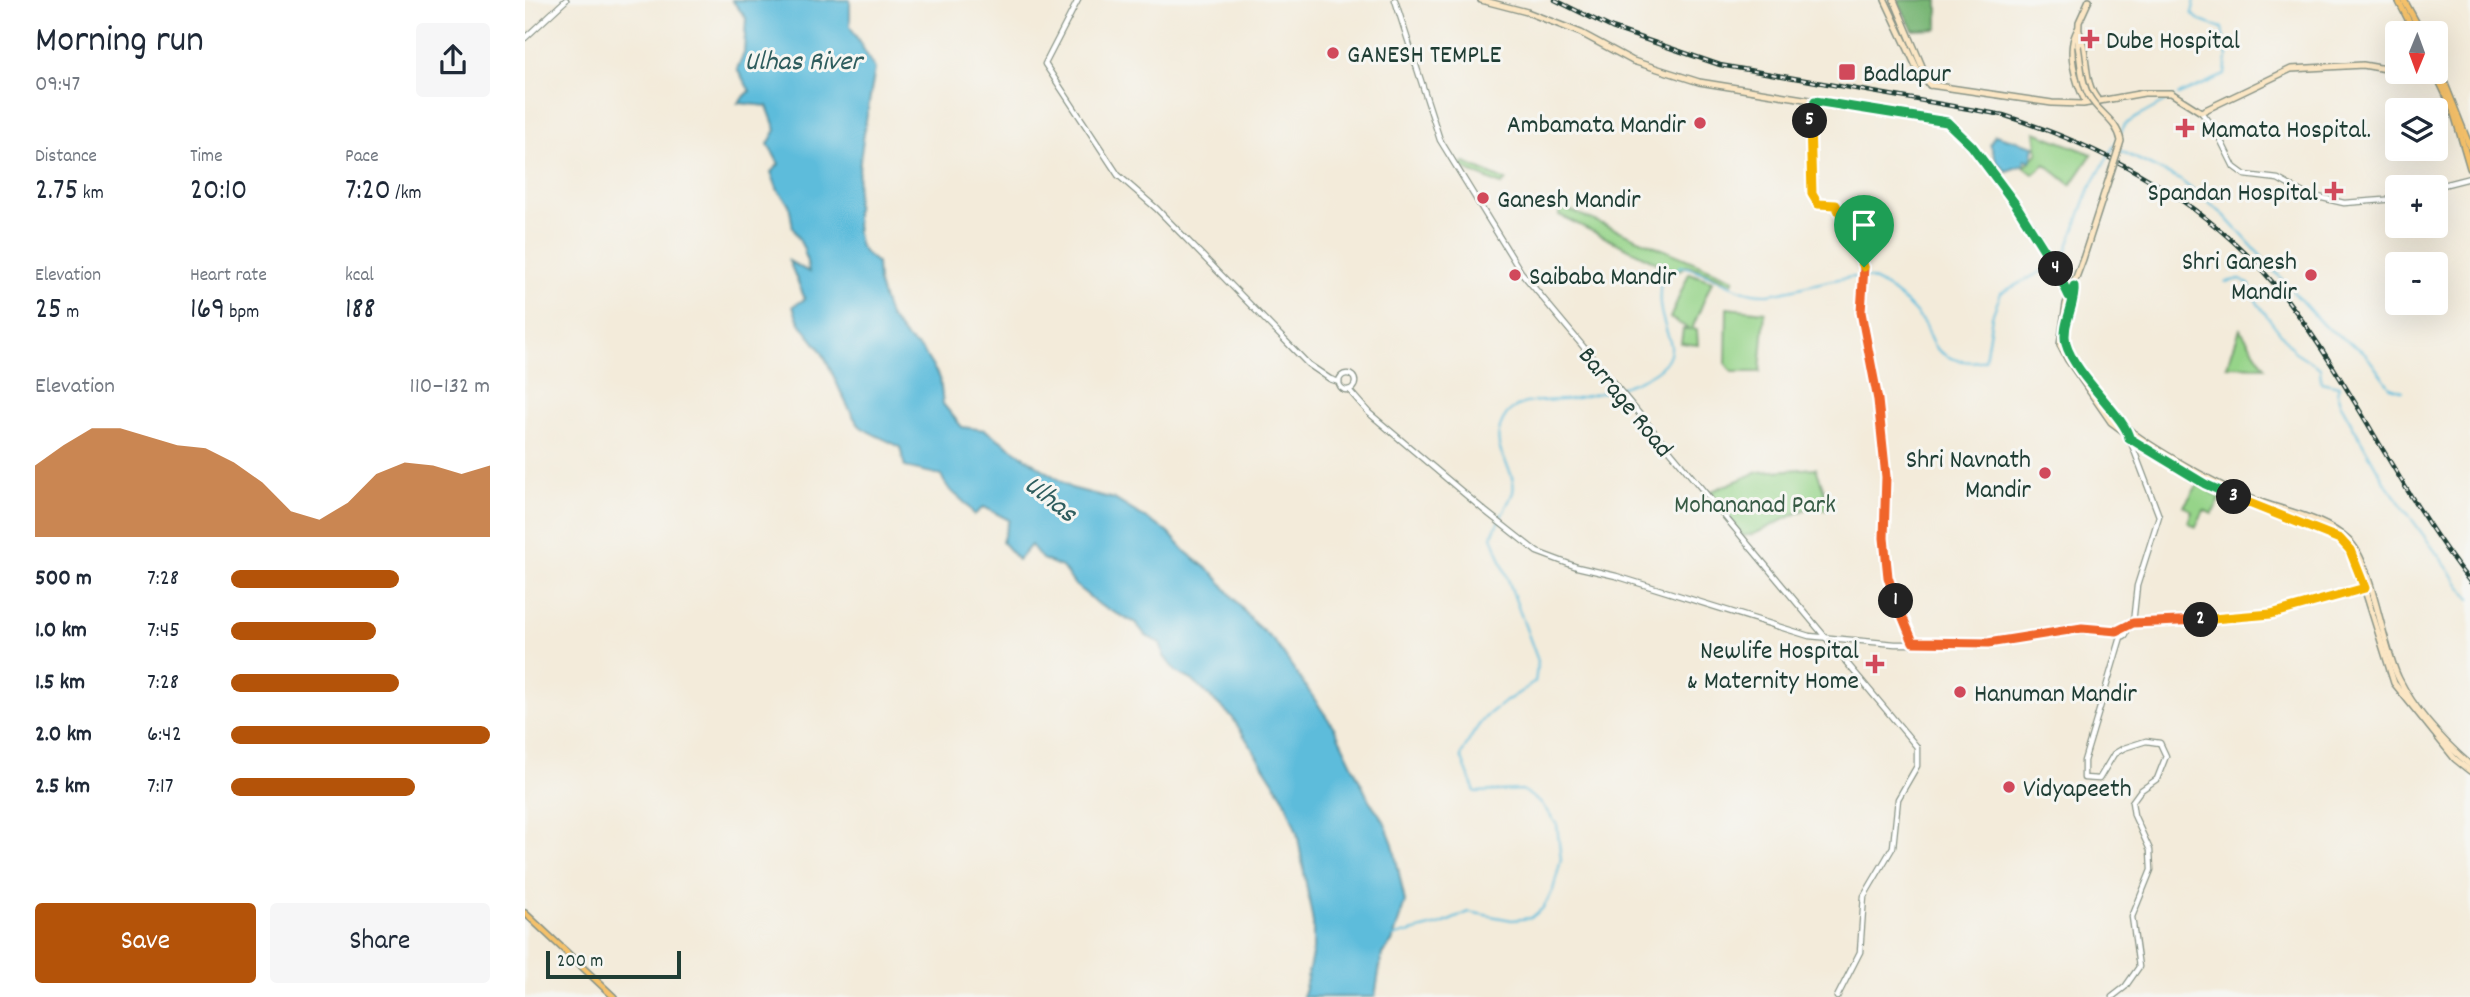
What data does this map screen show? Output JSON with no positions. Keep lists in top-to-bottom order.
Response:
{
  "streets": {
    "street": ["Barrage Road"]
  },
  "water": ["Ulhas River", "Ulhas"],
  "parks": ["Mohananad Park"],
  "places": {
    "health": [
      "Dube Hospital",
      "Mamata Hospital.",
      "Spandan Hospital",
      "Newlife Hospital & Maternity Home"
    ],
    "other": [
      "GANESH TEMPLE",
      "Ambamata Mandir",
      "Ganesh Mandir",
      "Saibaba Mandir",
      "Shri Ganesh Mandir",
      "Shri Navnath Mandir",
      "Hanuman Mandir",
      "Vidyapeeth"
    ],
    "transit": ["Badlapur"]
  },
  "scale_bar": "200 m",
  "north": "bottom",
  "page": {
    "heading": ["Morning run", "09:47"],
    "map_buttons": ["+", "−"],
    "pins": [
      "5",
      "4",
      "3",
      "1",
      "2"
    ],
    "stats": [
      ["Distance", "2.75 km"],
      ["Time", "20:10"],
      ["Pace", "7:20 /km"],
      ["Elevation", "25 m"],
      ["Heart rate", "169 bpm"],
      ["kcal", "188"]
    ],
    "chart": ["Elevation", "110–132 m"],
    "list": [
      {
        "name": "500 m",
        "note": "7:28"
      },
      {
        "name": "1.0 km",
        "note": "7:45"
      },
      {
        "name": "1.5 km",
        "note": "7:28"
      },
      {
        "name": "2.0 km",
        "note": "6:42"
      },
      {
        "name": "2.5 km",
        "note": "7:17"
      }
    ],
    "buttons": ["Save", "Share"],
    "scale": "200 m"
  }
}
